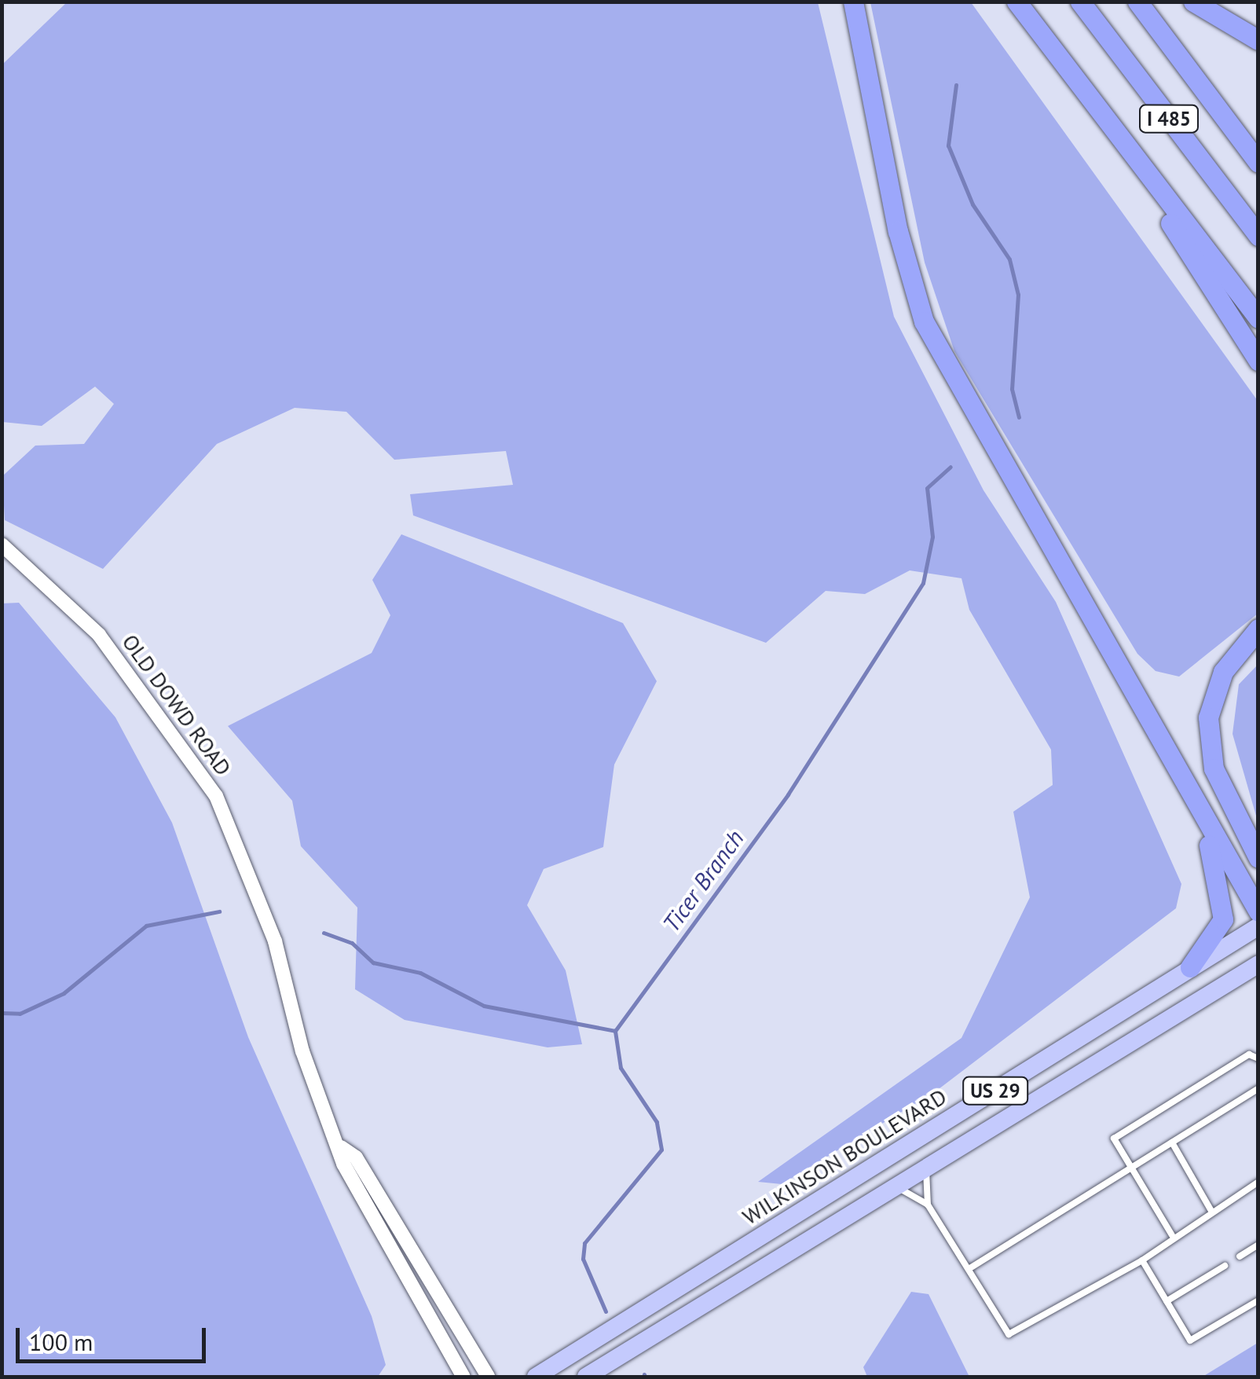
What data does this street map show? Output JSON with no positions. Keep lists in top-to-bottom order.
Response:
{
  "streets": {
    "highway": ["I 485"],
    "main road": ["US 29", "WILKINSON BOULEVARD"],
    "street": ["OLD DOWD ROAD"]
  },
  "water": ["Ticer Branch"],
  "scale_bar": "100 m"
}
